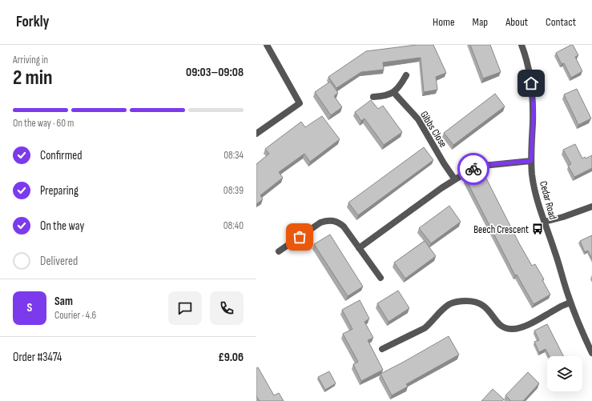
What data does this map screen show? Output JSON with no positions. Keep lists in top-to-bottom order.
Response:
{
  "streets": {
    "street": ["Gibbs Close", "Cedar Road"]
  },
  "places": {
    "bus stop": ["Beech Crescent"]
  },
  "page": {
    "header": "Forkly",
    "nav": [
      "Home",
      "Map",
      "About",
      "Contact"
    ],
    "heading": ["2 min", "Arriving in", "09:03–09:08"],
    "panel": [
      "Sam",
      "Courier · 4.6",
      "Order #3474",
      "£9.06"
    ],
    "bar": "On the way · 60 m",
    "list": [
      ["Confirmed", "08:34"],
      ["Preparing", "08:39"],
      ["On the way", "08:40"],
      "Delivered"
    ],
    "round": "S"
  }
}
